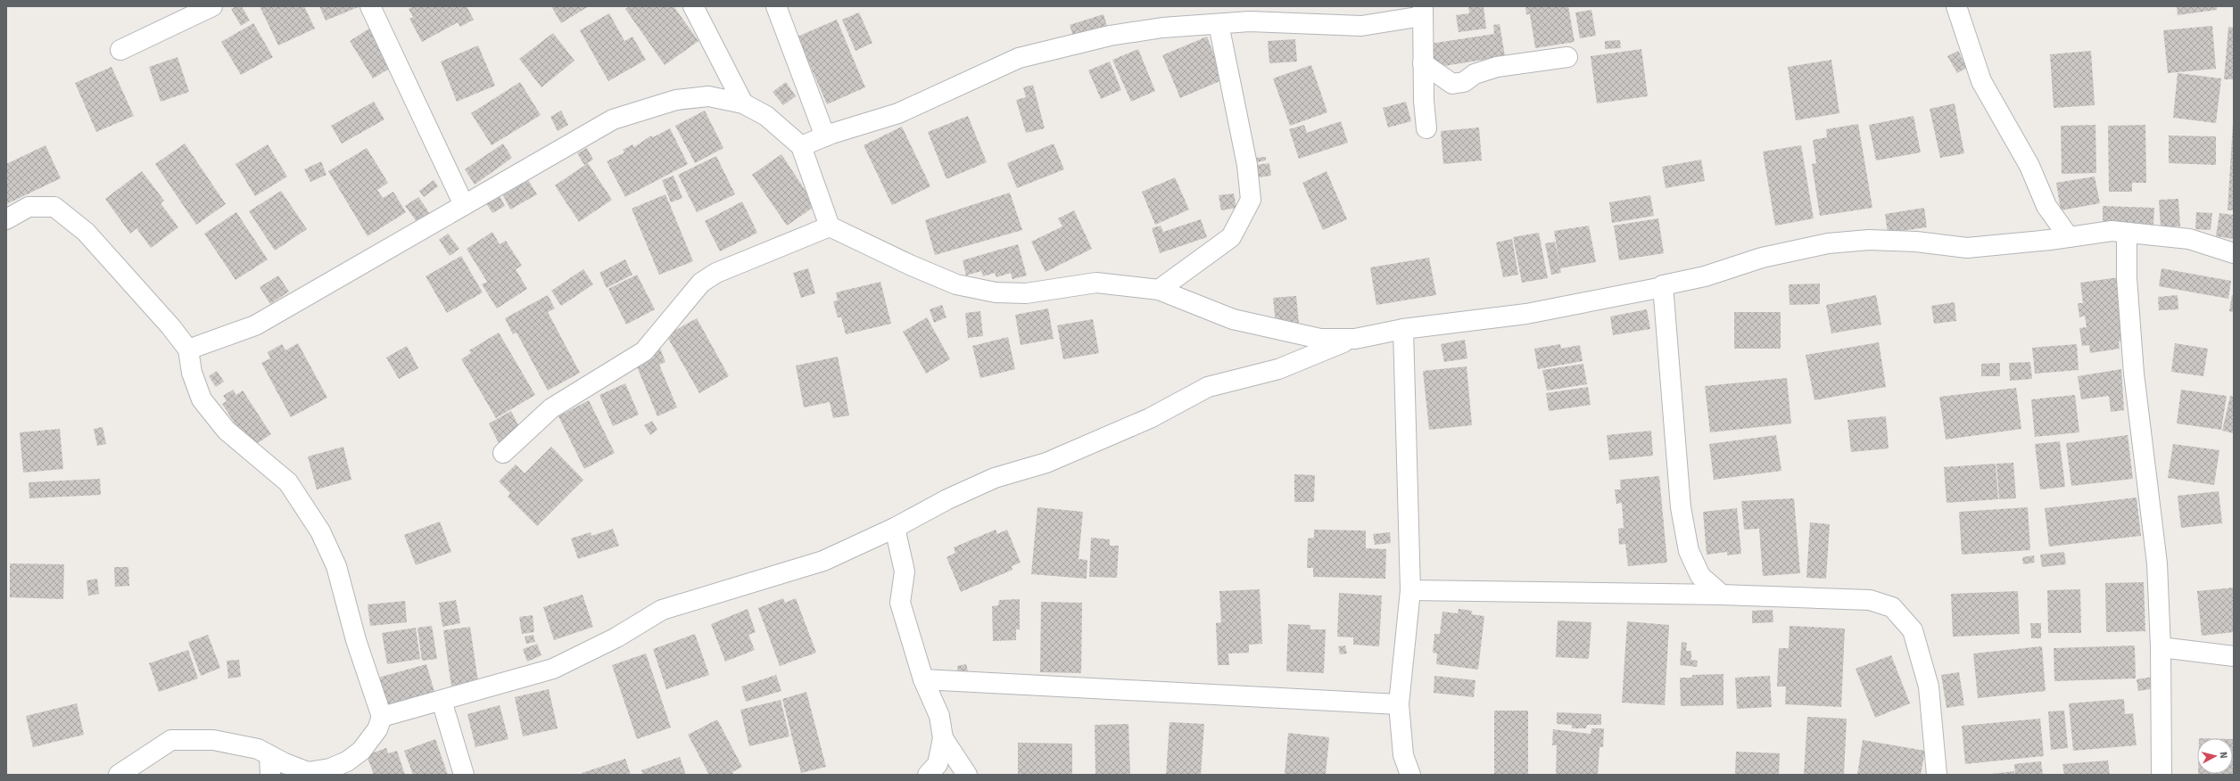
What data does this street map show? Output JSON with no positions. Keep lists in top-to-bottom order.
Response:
{
  "north": "right"
}
